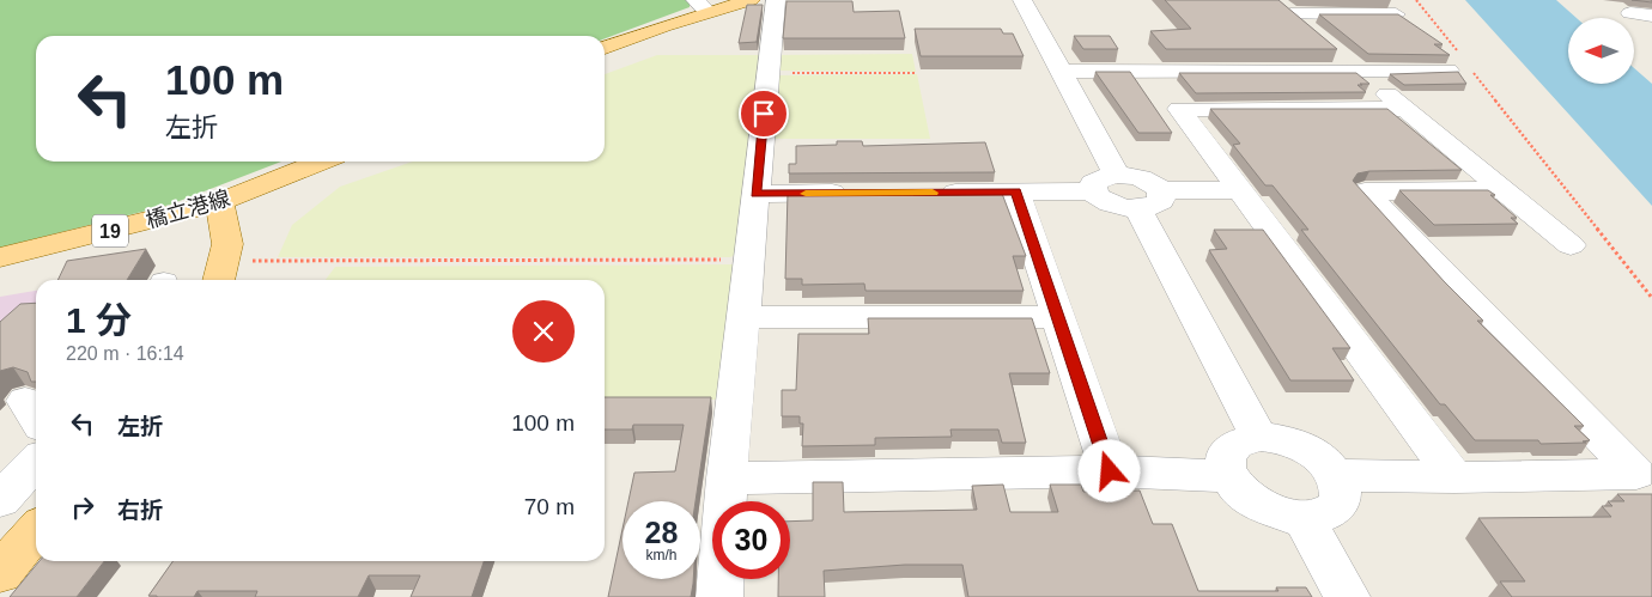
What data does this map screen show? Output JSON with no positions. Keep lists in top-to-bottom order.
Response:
{
  "streets": {
    "main road": ["橋立港線", "19"]
  },
  "north": "left",
  "page": {
    "turn": ["100 m", "左折"],
    "heading": ["1 分", "220 m · 16:14"],
    "list": [
      {
        "name": "左折",
        "value": "100 m"
      },
      {
        "name": "右折",
        "value": "70 m"
      }
    ],
    "speed": "28 km/h",
    "limit": "30"
  }
}
